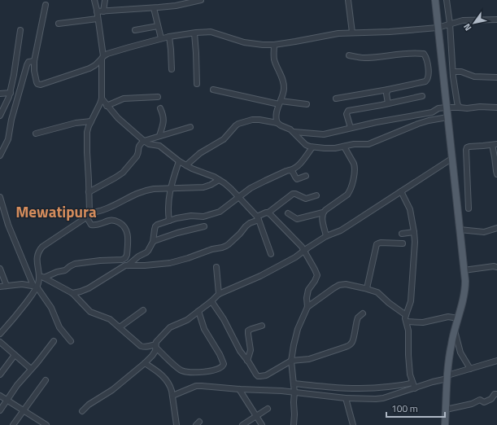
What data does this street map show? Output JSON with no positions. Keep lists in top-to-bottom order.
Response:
{
  "districts": ["Mewatipura"],
  "scale_bar": "100 m",
  "north": "bottom left"
}
